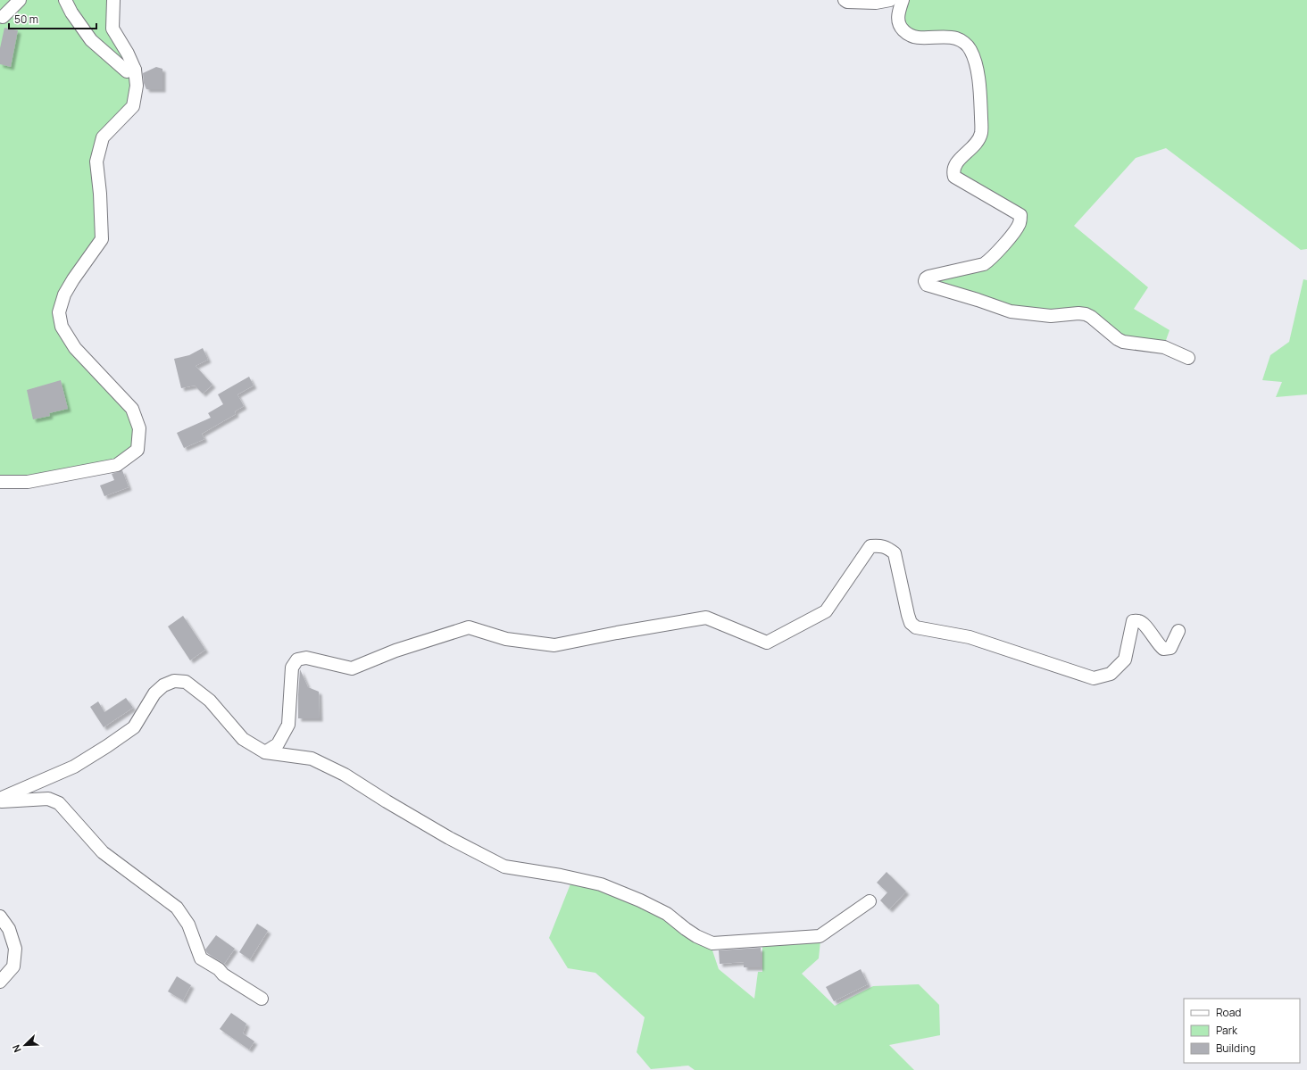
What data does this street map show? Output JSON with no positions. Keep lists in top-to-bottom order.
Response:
{
  "legend": ["Road", "Park", "Building"],
  "scale_bar": "50 m",
  "north": "bottom left"
}
